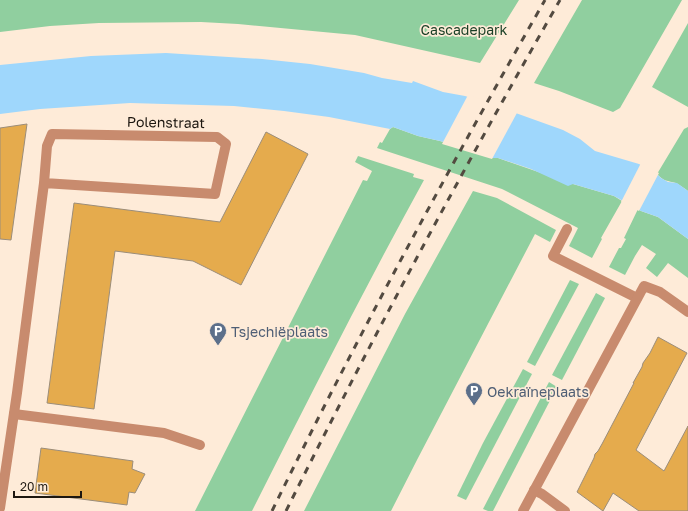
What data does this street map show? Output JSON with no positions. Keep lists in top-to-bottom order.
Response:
{
  "streets": {
    "street": ["Polenstraat"]
  },
  "parks": ["Cascadepark"],
  "places": {
    "parking": ["Tsjechiëplaats", "Oekraïneplaats"]
  },
  "scale_bar": "20 m"
}
